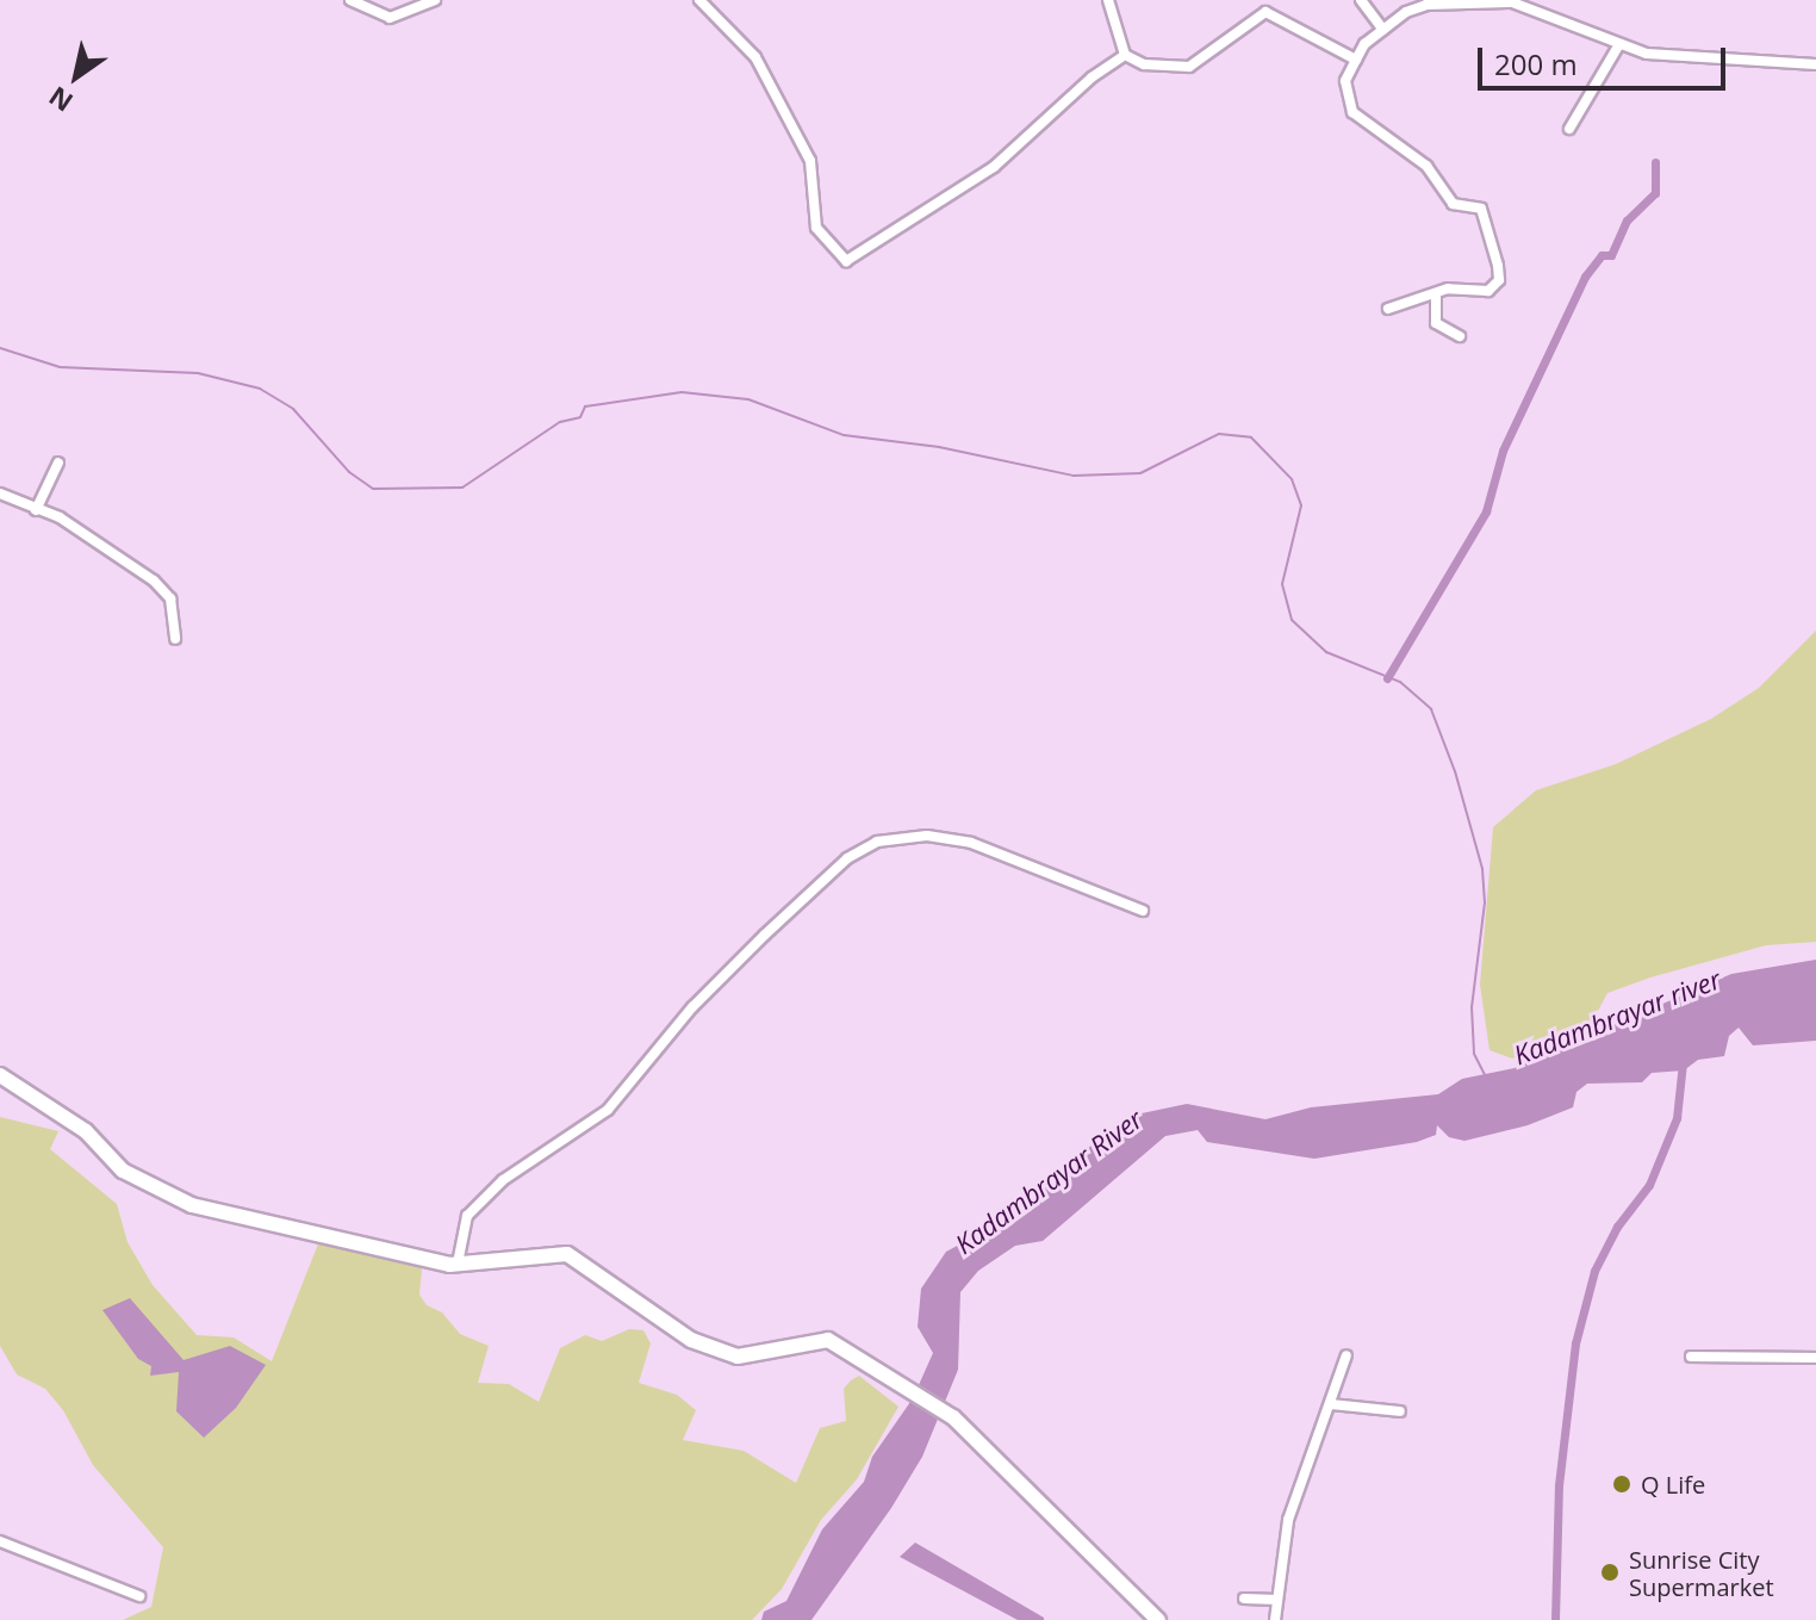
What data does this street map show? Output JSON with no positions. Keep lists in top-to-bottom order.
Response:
{
  "water": ["Kadambrayar river", "Kadambrayar River"],
  "places": ["Q Life", "Sunrise City Supermarket"],
  "scale_bar": "200 m",
  "north": "bottom left"
}
